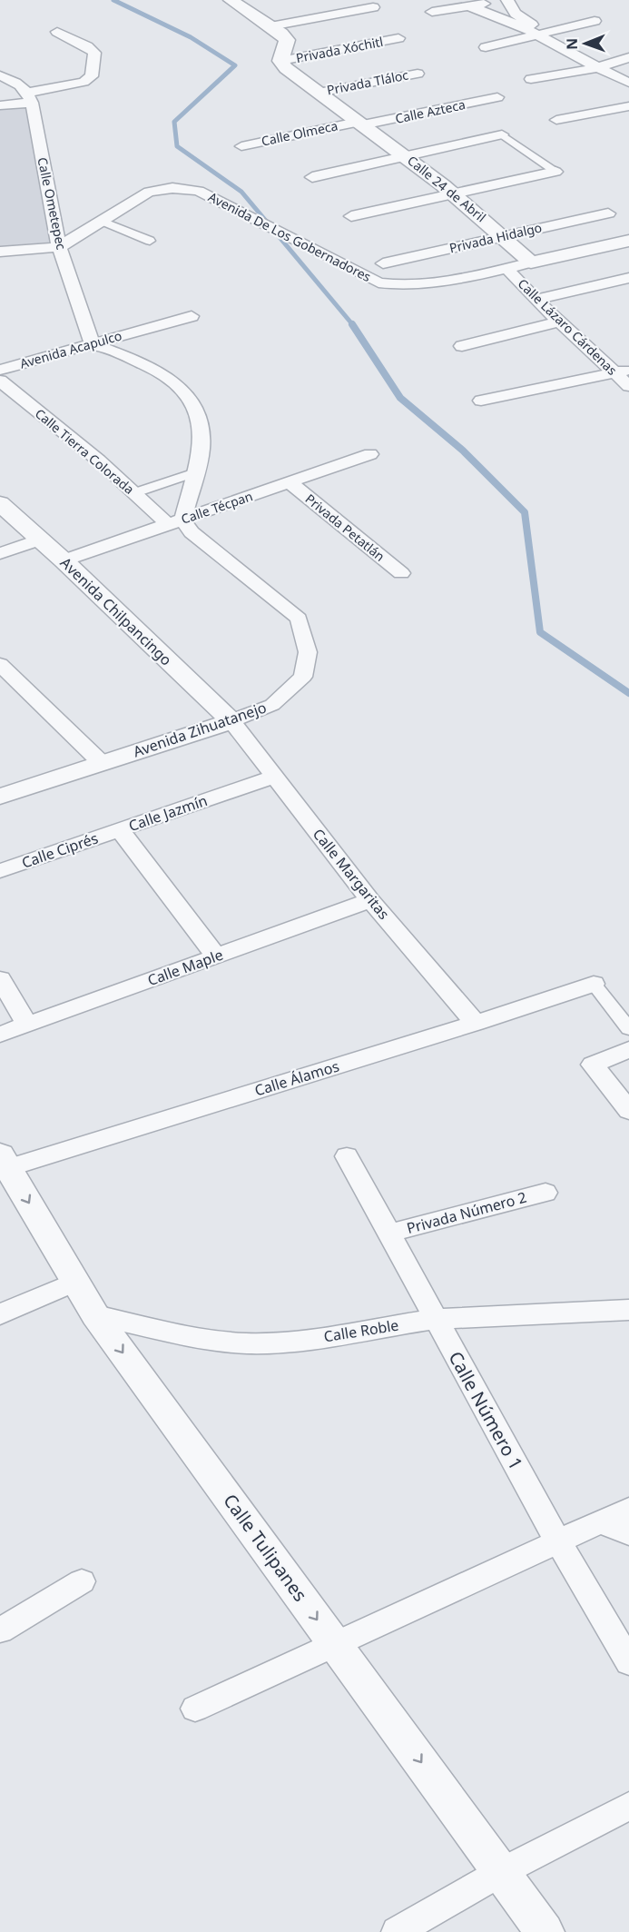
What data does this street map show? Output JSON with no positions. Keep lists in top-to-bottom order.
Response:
{
  "streets": {
    "street": [
      "Privada Xóchitl",
      "Privada Tláloc",
      "Calle Azteca",
      "Calle Olmeca",
      "Calle 24 de Abril",
      "Calle Ometepec",
      "Avenida De Los Gobernadores",
      "Privada Hidalgo",
      "Calle Lázaro Cárdenas",
      "Avenida Acapulco",
      "Calle Tierra Colorada",
      "Calle Técpan",
      "Privada Petatlán",
      "Avenida Chilpancingo",
      "Avenida Zihuatanejo",
      "Calle Jazmín",
      "Calle Ciprés",
      "Calle Margaritas",
      "Calle Maple",
      "Calle Álamos",
      "Privada Número 2",
      "Calle Roble",
      "Calle Número 1",
      "Calle Tulipanes"
    ]
  },
  "crossings": [
    ["Privada Xóchitl", "Calle 24 de Abril"],
    ["Privada Tláloc", "Calle 24 de Abril"],
    ["Calle Azteca", "Calle Olmeca"],
    ["Calle Azteca", "Calle 24 de Abril"],
    ["Calle Olmeca", "Calle 24 de Abril"],
    ["Calle 24 de Abril", "Avenida De Los Gobernadores"],
    ["Calle 24 de Abril", "Privada Hidalgo"],
    ["Calle Ometepec", "Avenida De Los Gobernadores"],
    ["Calle Ometepec", "Avenida Acapulco"],
    ["Avenida De Los Gobernadores", "Calle Lázaro Cárdenas"],
    ["Calle Tierra Colorada", "Calle Técpan"],
    ["Calle Tierra Colorada", "Avenida Zihuatanejo"],
    ["Calle Técpan", "Privada Petatlán"],
    ["Calle Técpan", "Avenida Chilpancingo"],
    ["Calle Técpan", "Avenida Zihuatanejo"],
    ["Avenida Chilpancingo", "Avenida Zihuatanejo"],
    ["Avenida Chilpancingo", "Calle Margaritas"],
    ["Avenida Zihuatanejo", "Calle Margaritas"],
    ["Calle Jazmín", "Calle Ciprés"],
    ["Calle Jazmín", "Calle Margaritas"],
    ["Calle Jazmín", "Calle Maple"],
    ["Calle Margaritas", "Calle Maple"],
    ["Calle Margaritas", "Calle Álamos"],
    ["Calle Álamos", "Calle Tulipanes"],
    ["Privada Número 2", "Calle Número 1"],
    ["Calle Roble", "Calle Número 1"],
    ["Calle Roble", "Calle Tulipanes"]
  ],
  "one_way": ["Calle Tulipanes"],
  "north": "left"
}
